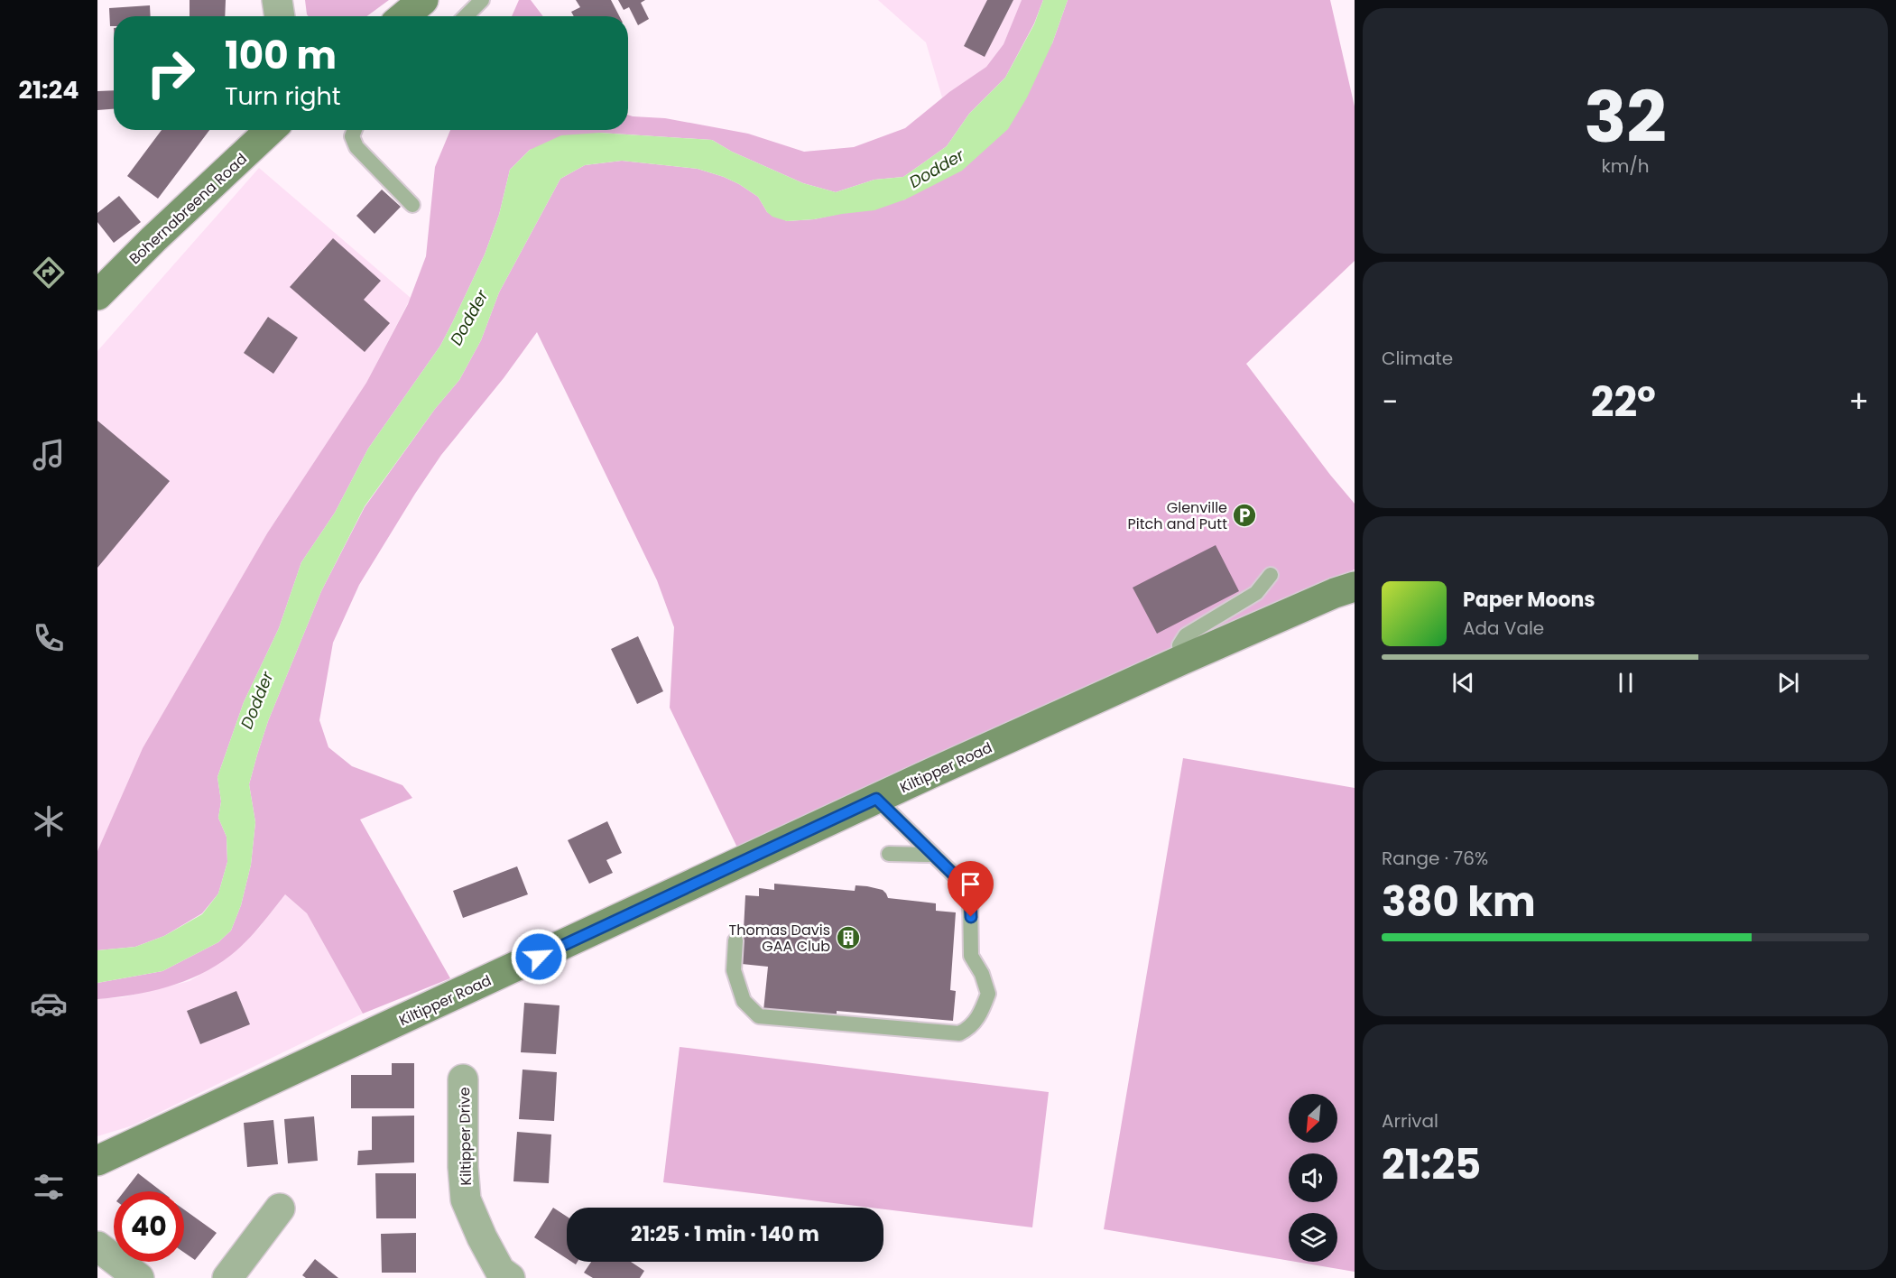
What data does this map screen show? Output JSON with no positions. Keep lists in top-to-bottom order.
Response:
{
  "streets": {
    "street": ["Bohernabreena Road", "Kiltipper Road", "Kiltipper Drive"]
  },
  "water": ["Dodder"],
  "places": {
    "parking": ["Glenville Pitch and Putt"],
    "building": ["Thomas Davis GAA Club"]
  },
  "north": "bottom left",
  "page": {
    "tabs": "21:24",
    "tile": [
      ["32", "km/h"],
      "Climate",
      ["Range · 76%", "380 km"],
      ["Arrival", "21:25"]
    ],
    "turn": ["100 m", "Turn right"],
    "heat": ["−", "22°", "+"],
    "song": ["Paper Moons", "Ada Vale"],
    "limit": "40",
    "trip": "21:25 · 1 min · 140 m"
  }
}
